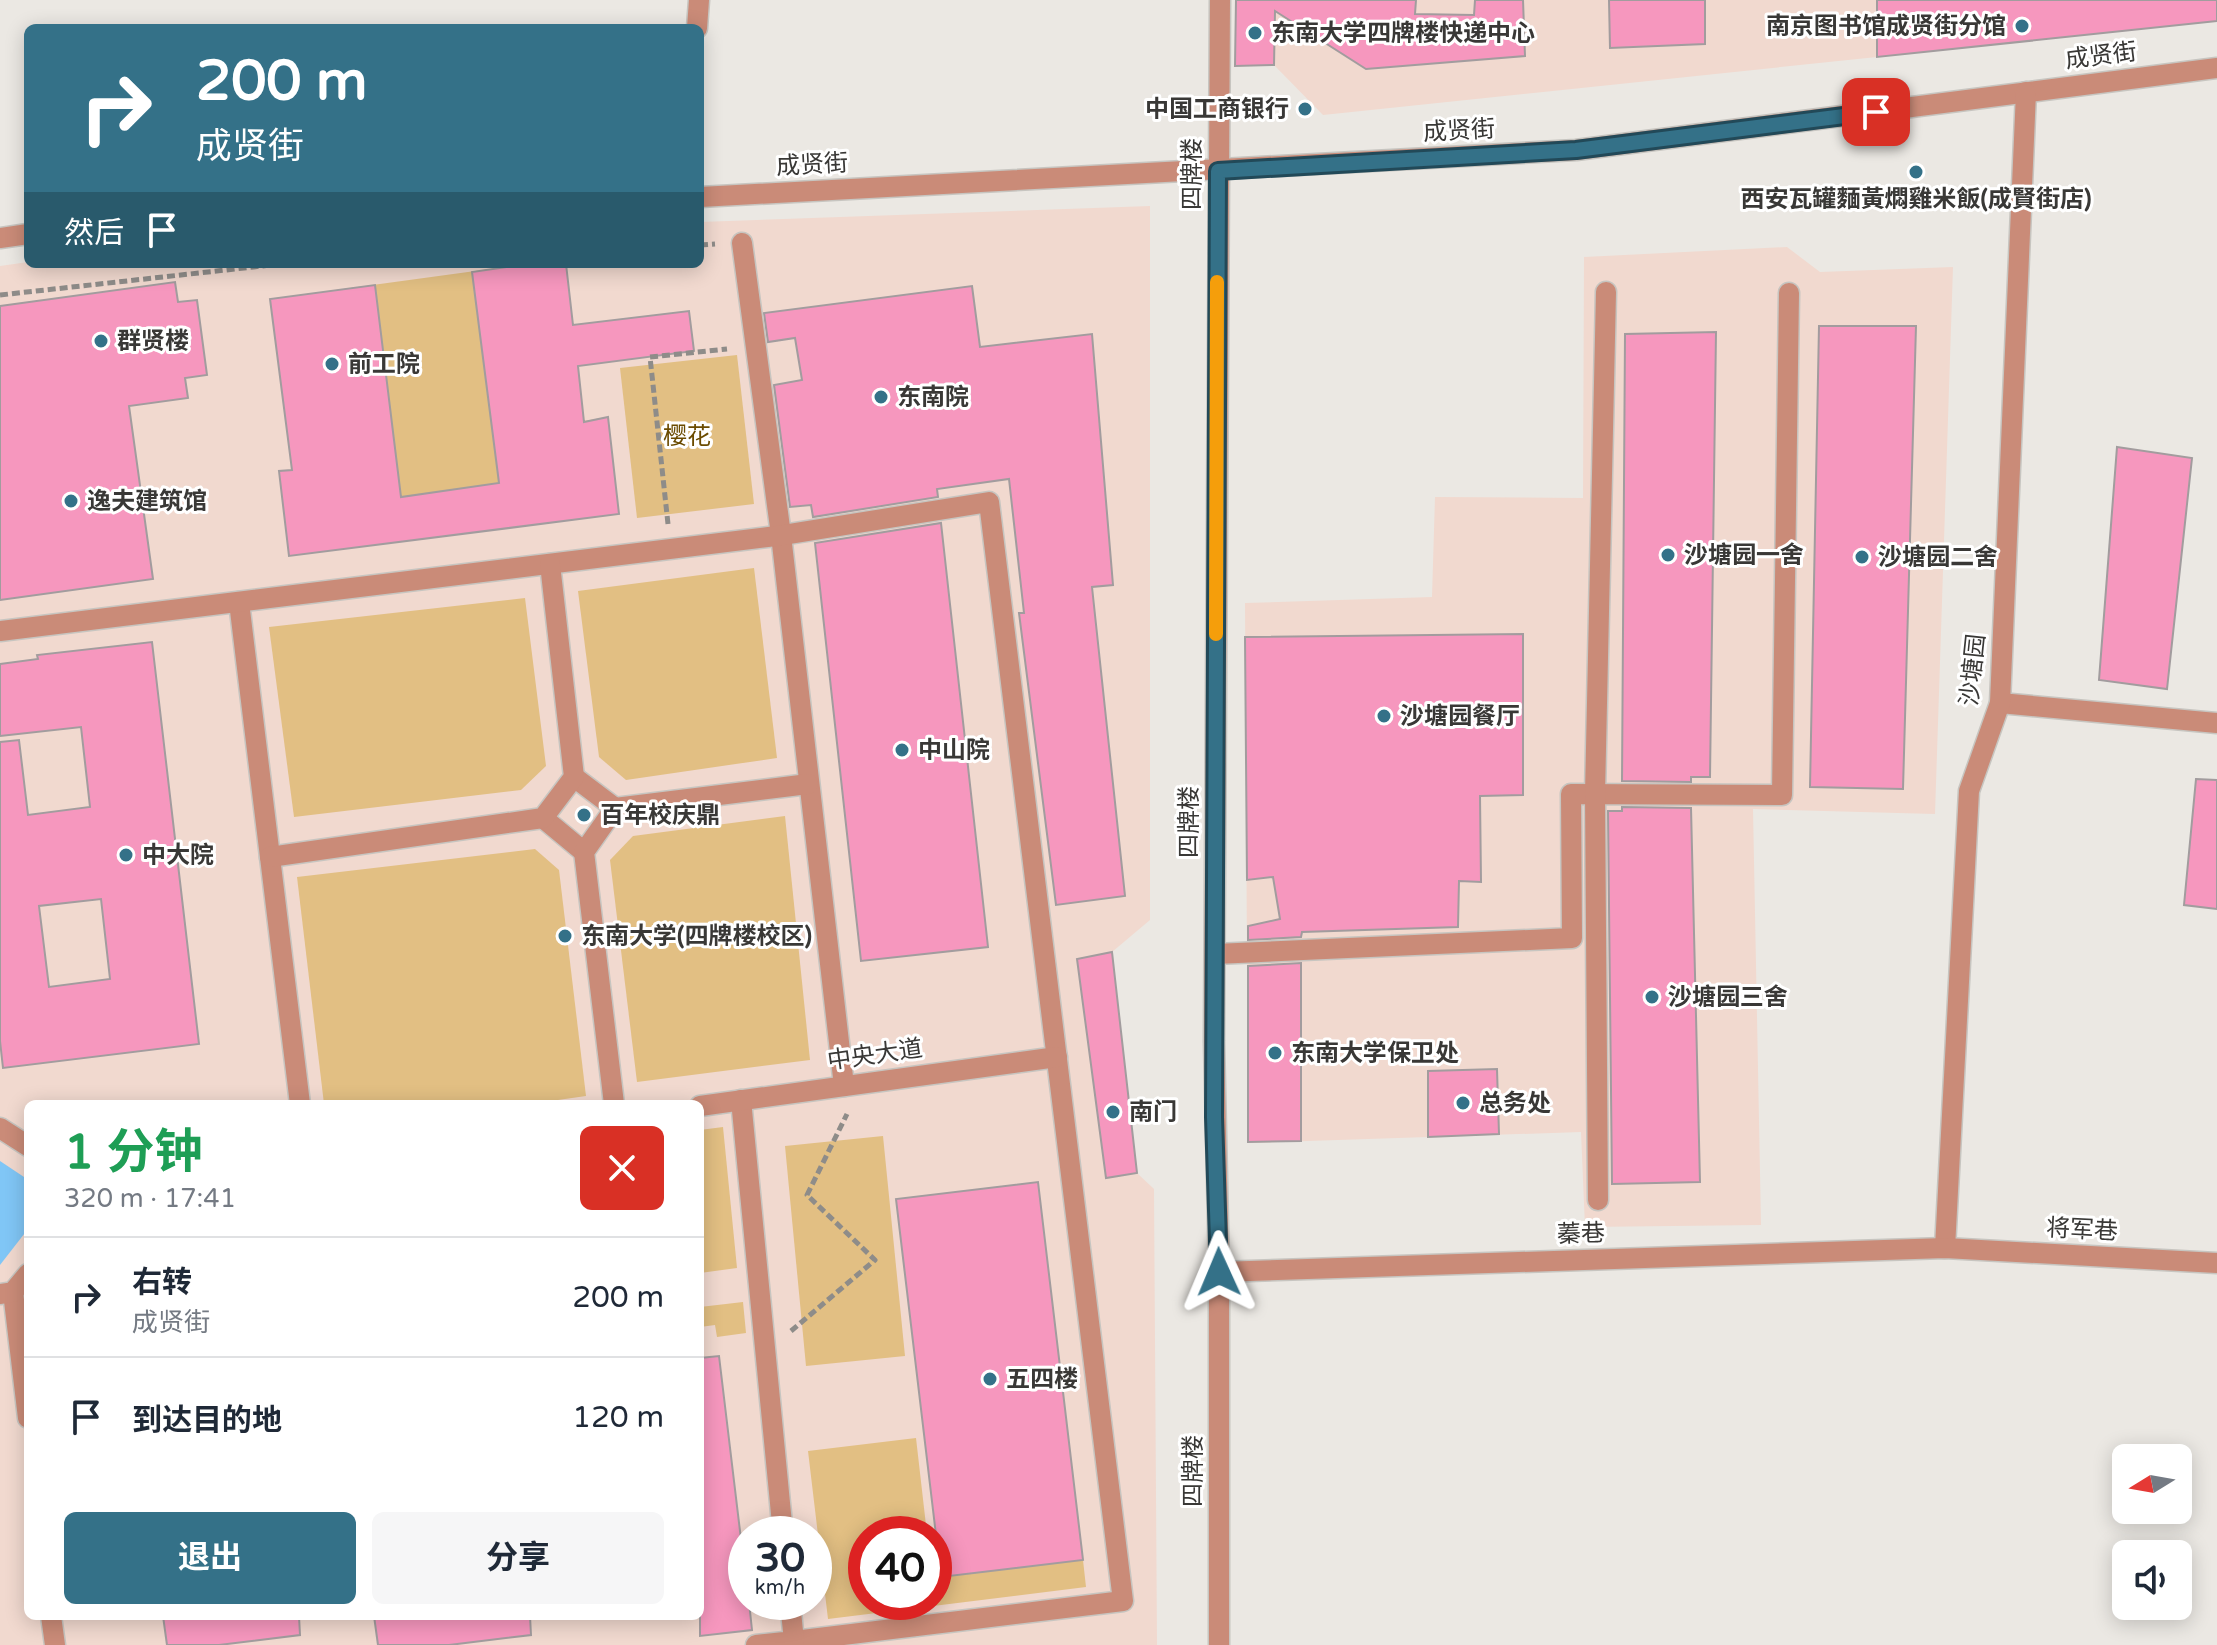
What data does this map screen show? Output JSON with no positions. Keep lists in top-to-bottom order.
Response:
{
  "streets": {
    "street": [
      "成贤街",
      "四牌楼",
      "沙塘园",
      "中央大道",
      "将军巷",
      "蓁巷"
    ]
  },
  "crossings": [
    ["成贤街", "四牌楼"],
    ["成贤街", "沙塘园"],
    ["四牌楼", "蓁巷"],
    ["沙塘园", "将军巷"],
    ["沙塘园", "蓁巷"],
    ["将军巷", "蓁巷"]
  ],
  "parks": ["樱花"],
  "places": [
    "南京图书馆成贤街分馆",
    "东南大学四牌楼快递中心",
    "中国工商银行",
    "西安瓦罐麵黃燜雞米飯(成賢街店)",
    "群贤楼",
    "前工院",
    "东南院",
    "逸夫建筑馆",
    "沙塘园一舍",
    "沙塘园二舍",
    "沙塘园餐厅",
    "中山院",
    "百年校庆鼎",
    "中大院",
    "东南大学(四牌楼校区)",
    "沙塘园三舍",
    "东南大学保卫处",
    "总务处",
    "南门",
    "五四楼"
  ],
  "north": "left",
  "page": {
    "turn": ["200 m", "成贤街"],
    "then": "然后",
    "heading": ["1 分钟", "320 m · 17:41"],
    "list": [
      {
        "name": "右转",
        "note": "成贤街",
        "value": "200 m"
      },
      {
        "name": "到达目的地",
        "value": "120 m"
      }
    ],
    "buttons": ["退出", "分享"],
    "speed": "30 km/h",
    "limit": "40"
  }
}
